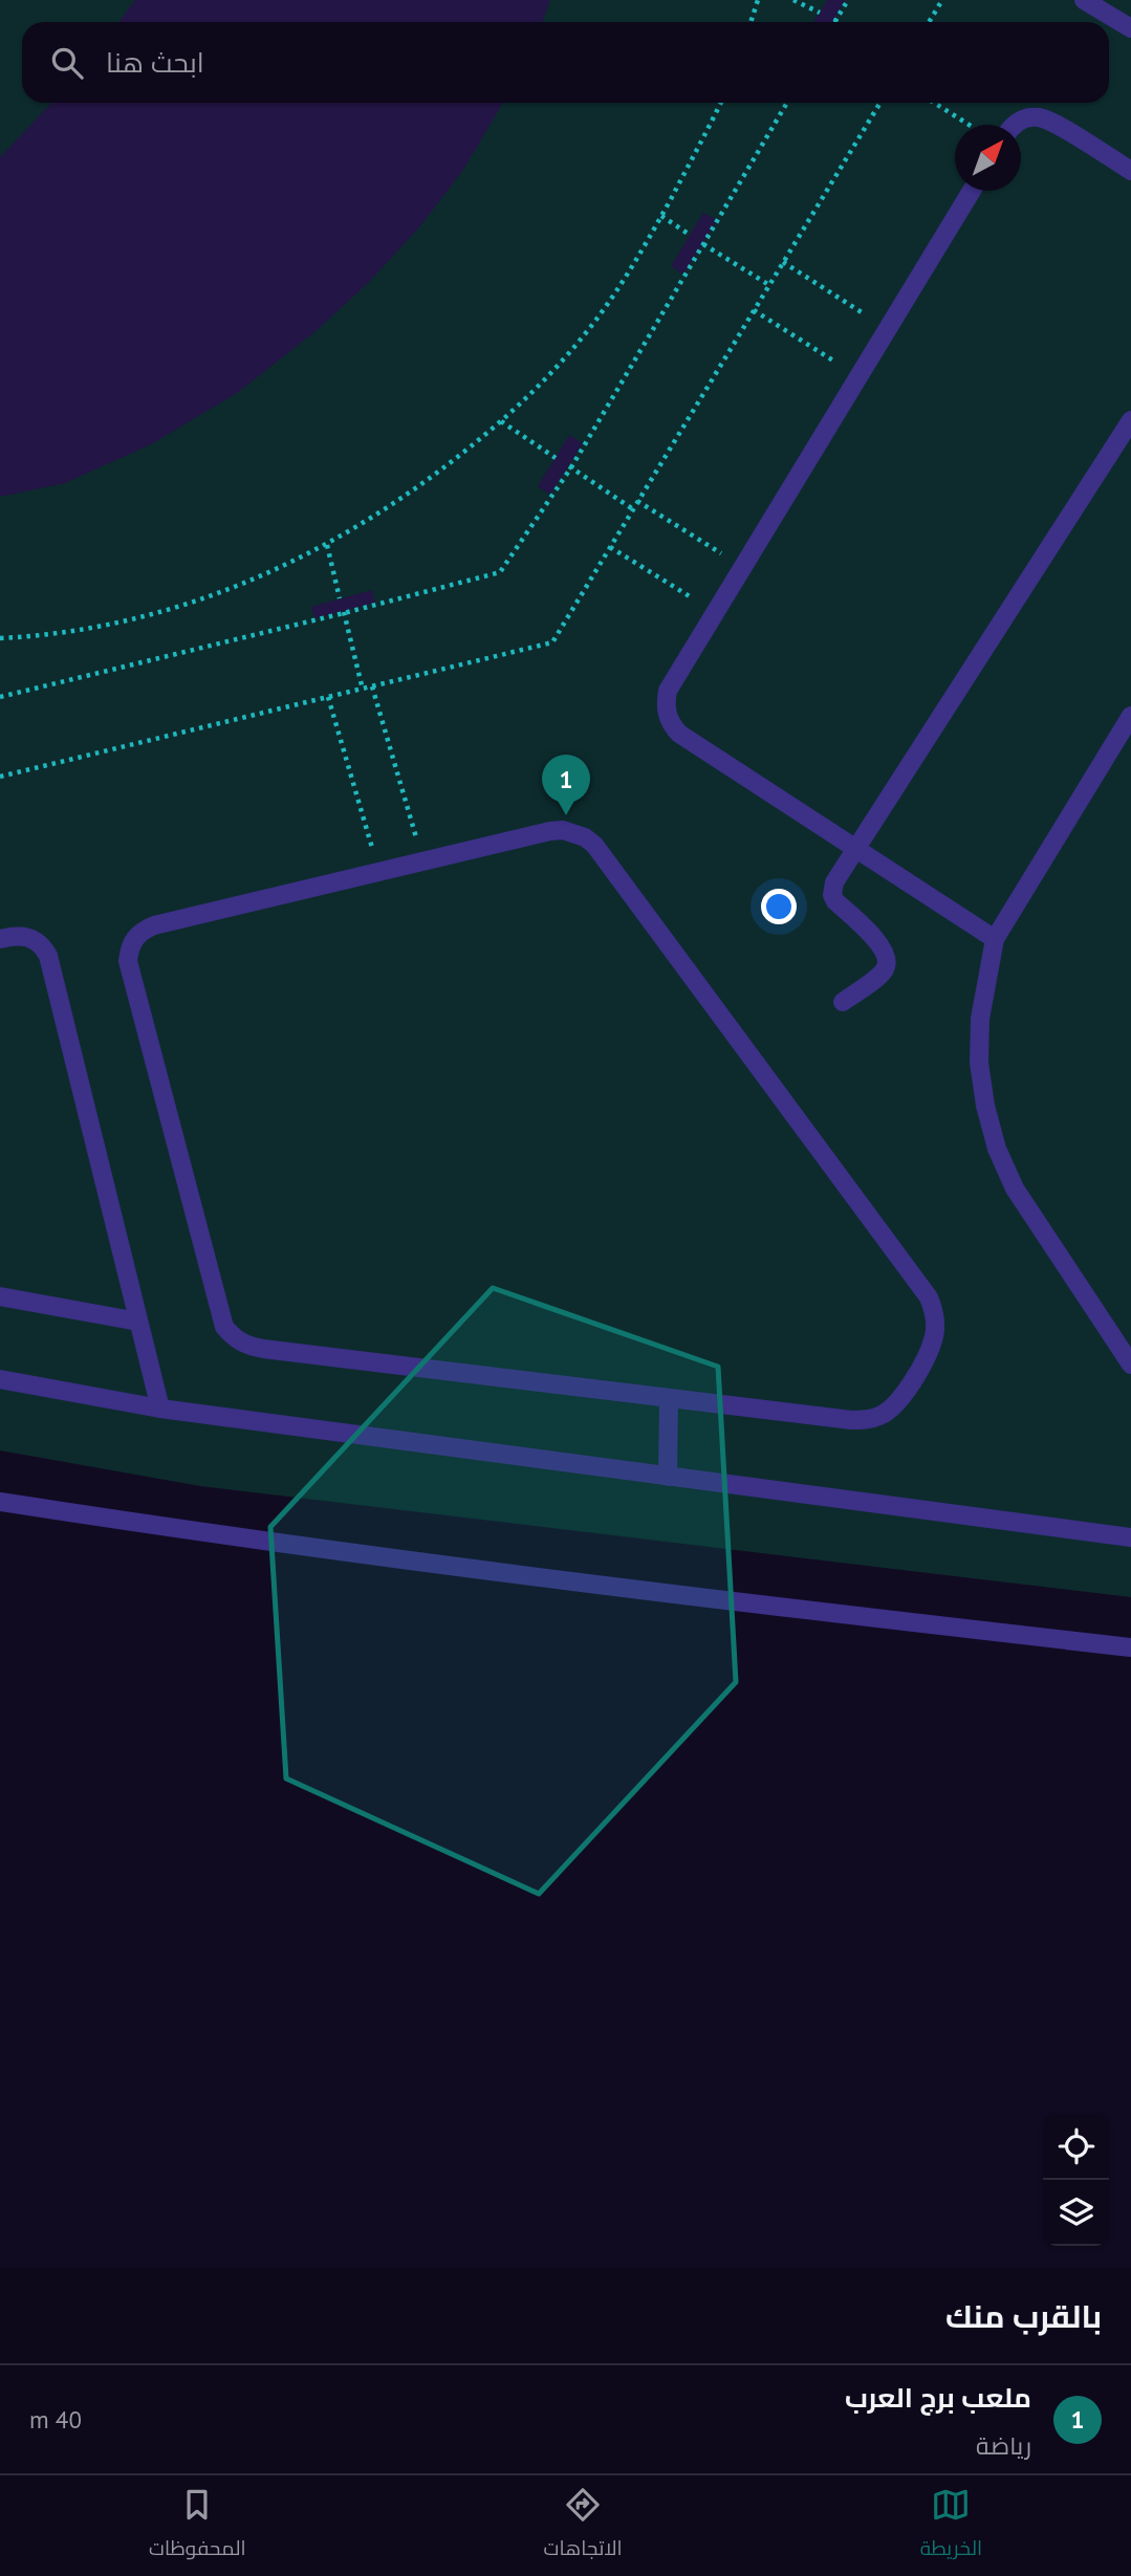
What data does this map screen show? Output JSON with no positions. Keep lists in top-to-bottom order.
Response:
{
  "north": "top right",
  "page": {
    "search": "ابحث هنا",
    "pins": "1",
    "heading": "بالقرب منك",
    "list": [
      {
        "mark": "1",
        "name": "ملعب برج العرب",
        "note": "رياضة",
        "value": "40 m"
      }
    ],
    "nav": ["الخريطة", "الاتجاهات", "المحفوظات"]
  }
}
